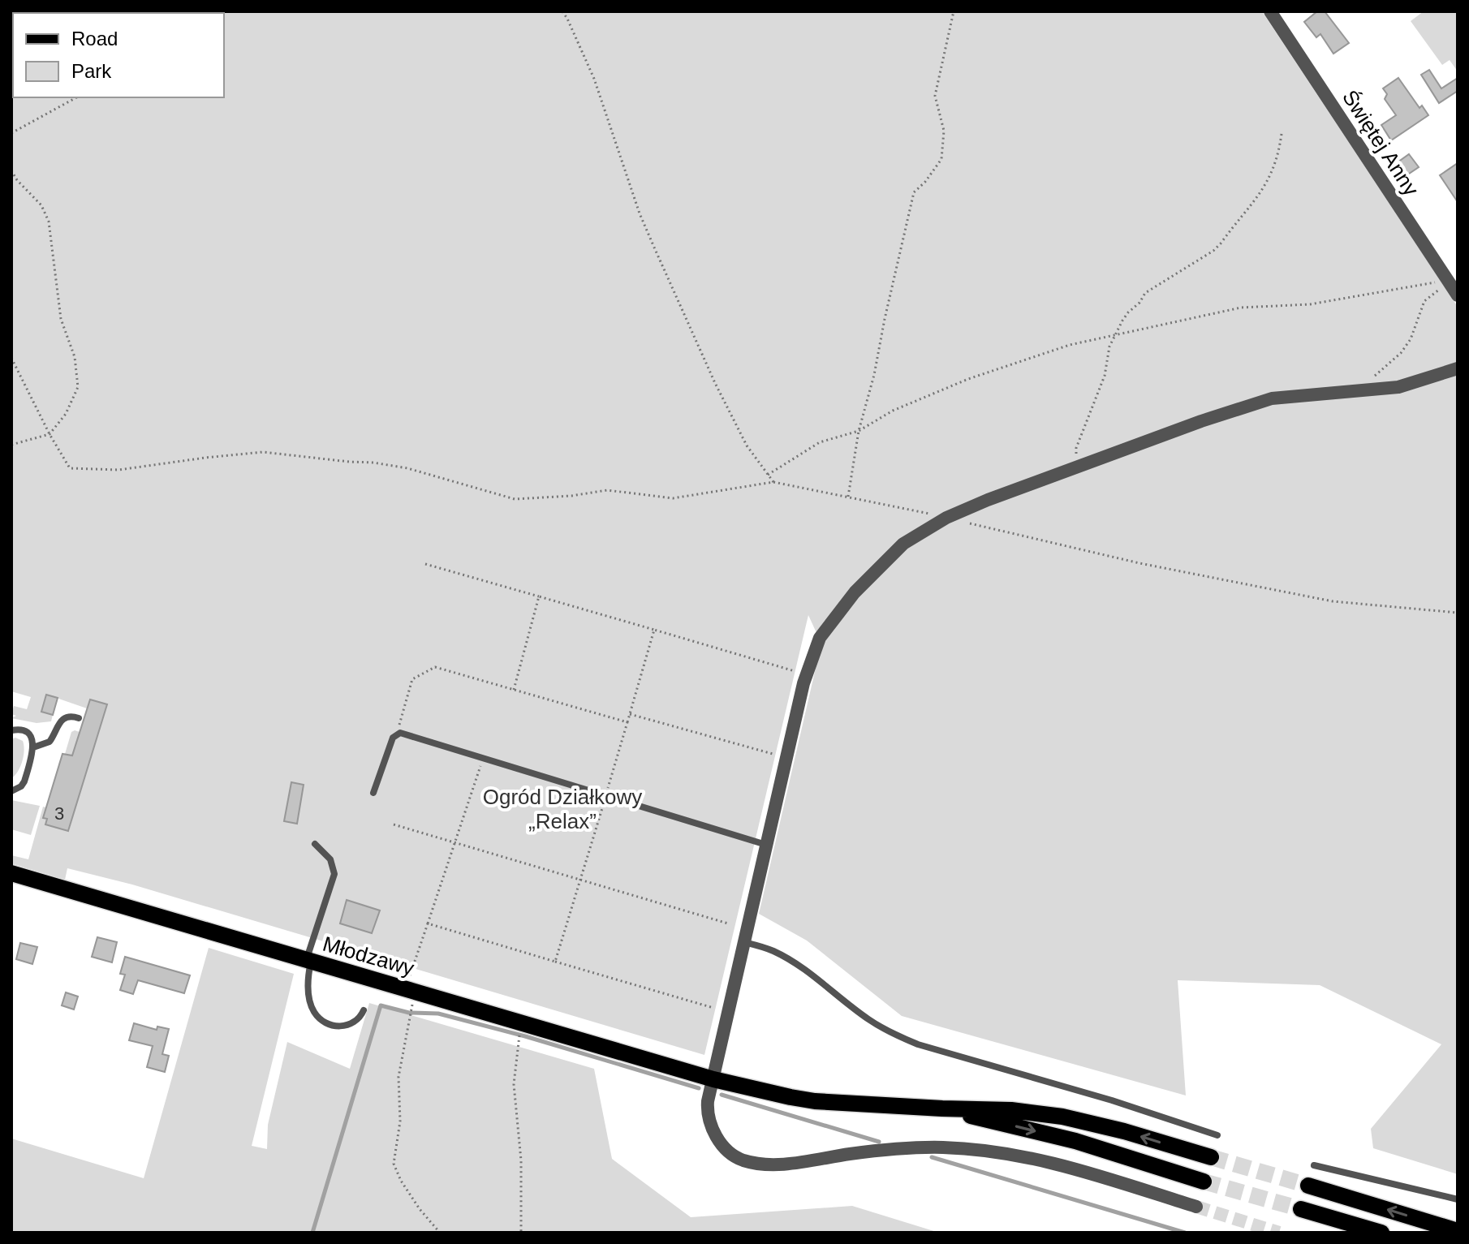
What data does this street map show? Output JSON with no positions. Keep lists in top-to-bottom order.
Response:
{
  "streets": {
    "main road": ["Młodzawy"],
    "street": ["Świętej Anny"]
  },
  "parks": ["Ogród Działkowy „Relax”"],
  "house_numbers": ["3"],
  "legend": ["Road", "Park"]
}
